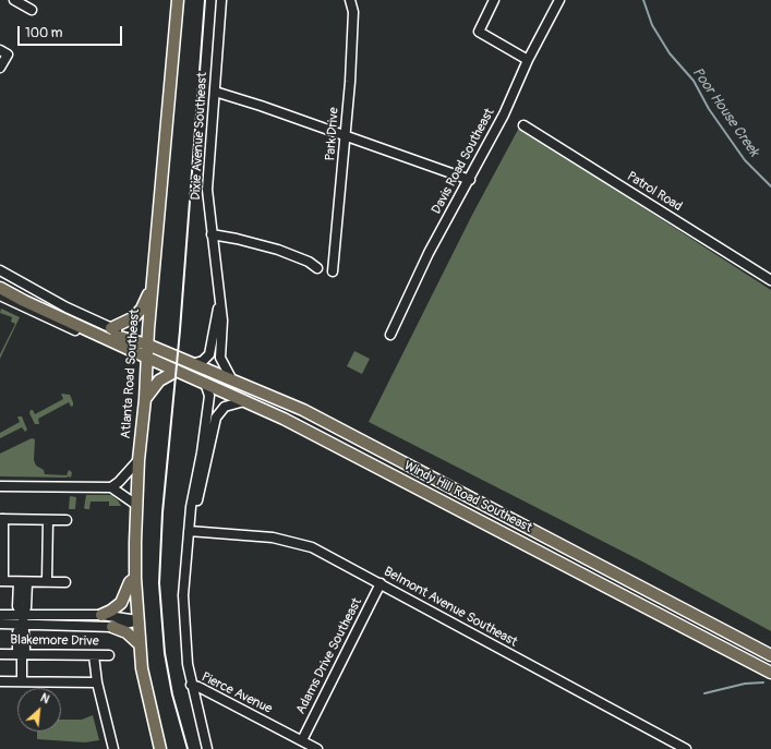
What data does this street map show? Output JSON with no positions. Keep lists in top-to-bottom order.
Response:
{
  "streets": {
    "main road": ["Atlanta Road Southeast", "Windy Hill Road Southeast"],
    "street": [
      "Park Drive",
      "Dixie Avenue Southeast",
      "Davis Road Southeast",
      "Patrol Road",
      "Belmont Avenue Southeast",
      "Blakemore Drive",
      "Adams Drive Southeast",
      "Pierce Avenue"
    ]
  },
  "crossings": [
    ["Dixie Avenue Southeast", "Windy Hill Road Southeast"],
    ["Atlanta Road Southeast", "Windy Hill Road Southeast"],
    ["Belmont Avenue Southeast", "Adams Drive Southeast"],
    ["Adams Drive Southeast", "Pierce Avenue"]
  ],
  "water": ["Poor House Creek"],
  "scale_bar": "100 m",
  "north": "top right"
}
